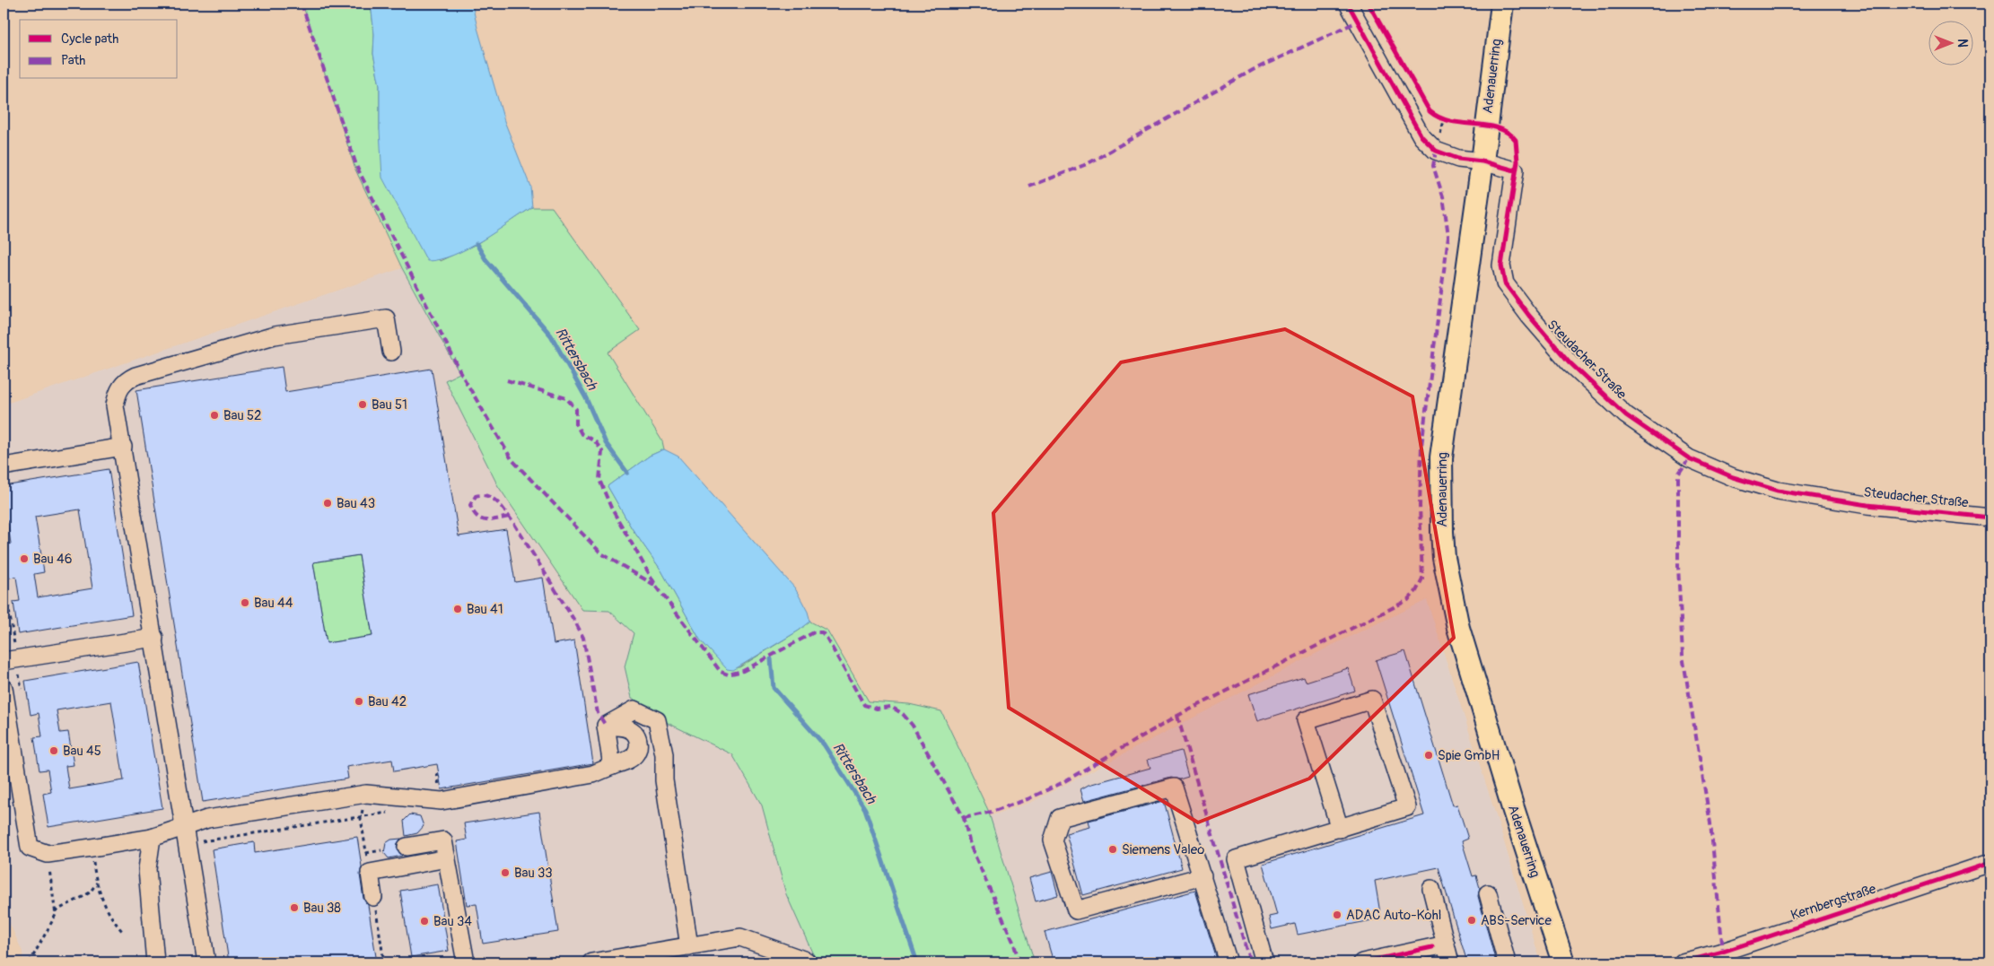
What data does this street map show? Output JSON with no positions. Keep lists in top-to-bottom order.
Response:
{
  "streets": {
    "main road": ["Adenauerring"],
    "street": ["Steudacher Straße", "Kernbergstraße"]
  },
  "crossings": [
    ["Adenauerring", "Steudacher Straße"]
  ],
  "water": ["Rittersbach"],
  "places": [
    "Bau 51",
    "Bau 52",
    "Bau 43",
    "Bau 46",
    "Bau 44",
    "Bau 41",
    "Bau 42",
    "Bau 45",
    "Spie GmbH",
    "Siemens Valeo",
    "Bau 33",
    "Bau 38",
    "ADAC Auto-Kohl",
    "ABS-Service",
    "Bau 34"
  ],
  "legend": ["Cycle path", "Path"],
  "north": "right"
}
